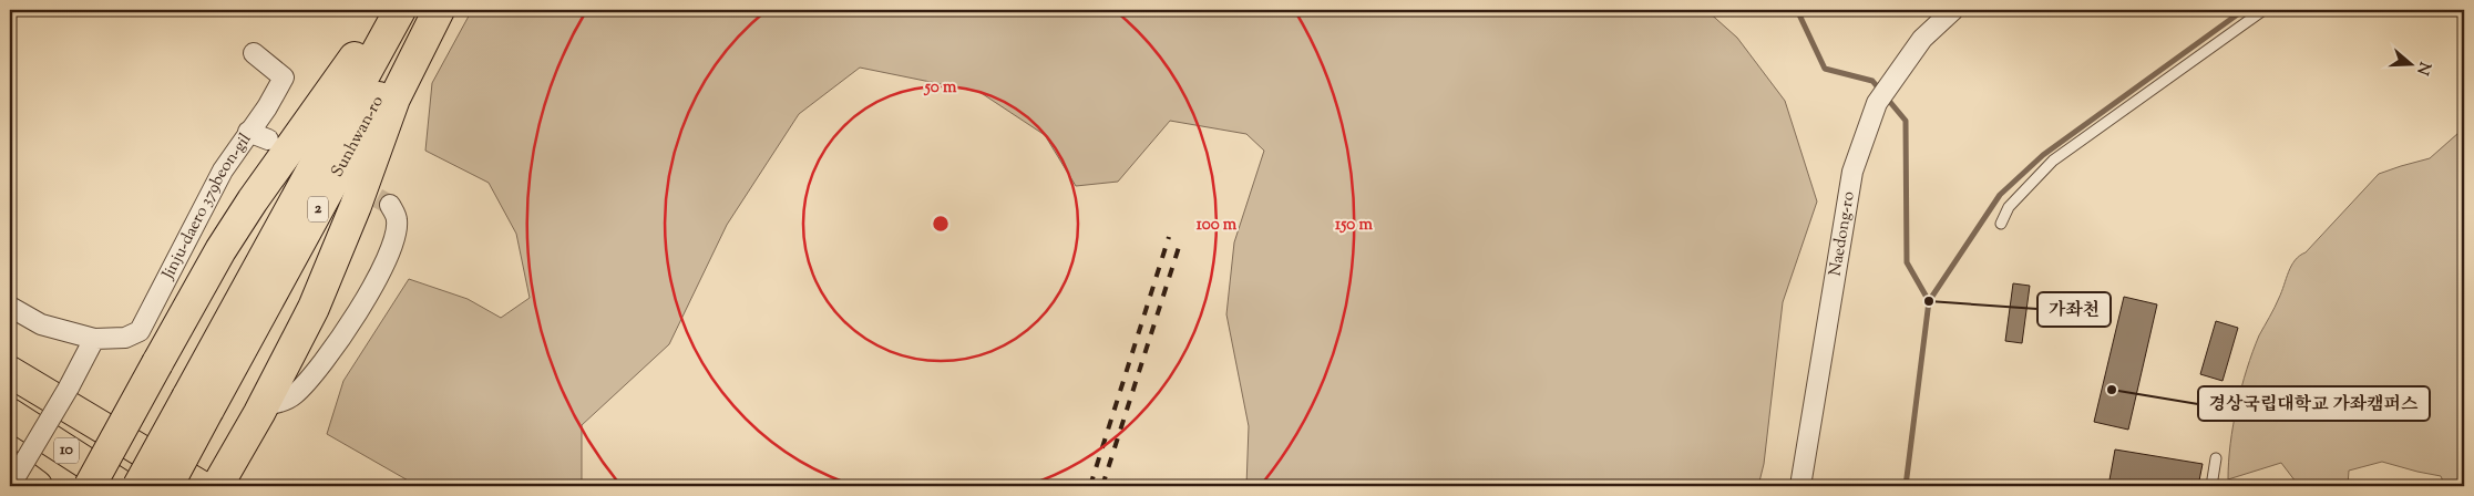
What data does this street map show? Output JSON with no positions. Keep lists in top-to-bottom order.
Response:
{
  "streets": {
    "highway": ["Sunhwan-ro", "2", "10"],
    "street": ["Jinju-daero 379beon-gil", "Naedong-ro"]
  },
  "places": ["가좌천", "경상국립대학교 가좌캠퍼스"],
  "north": "right",
  "rings": ["50 m", "100 m", "150 m"]
}
